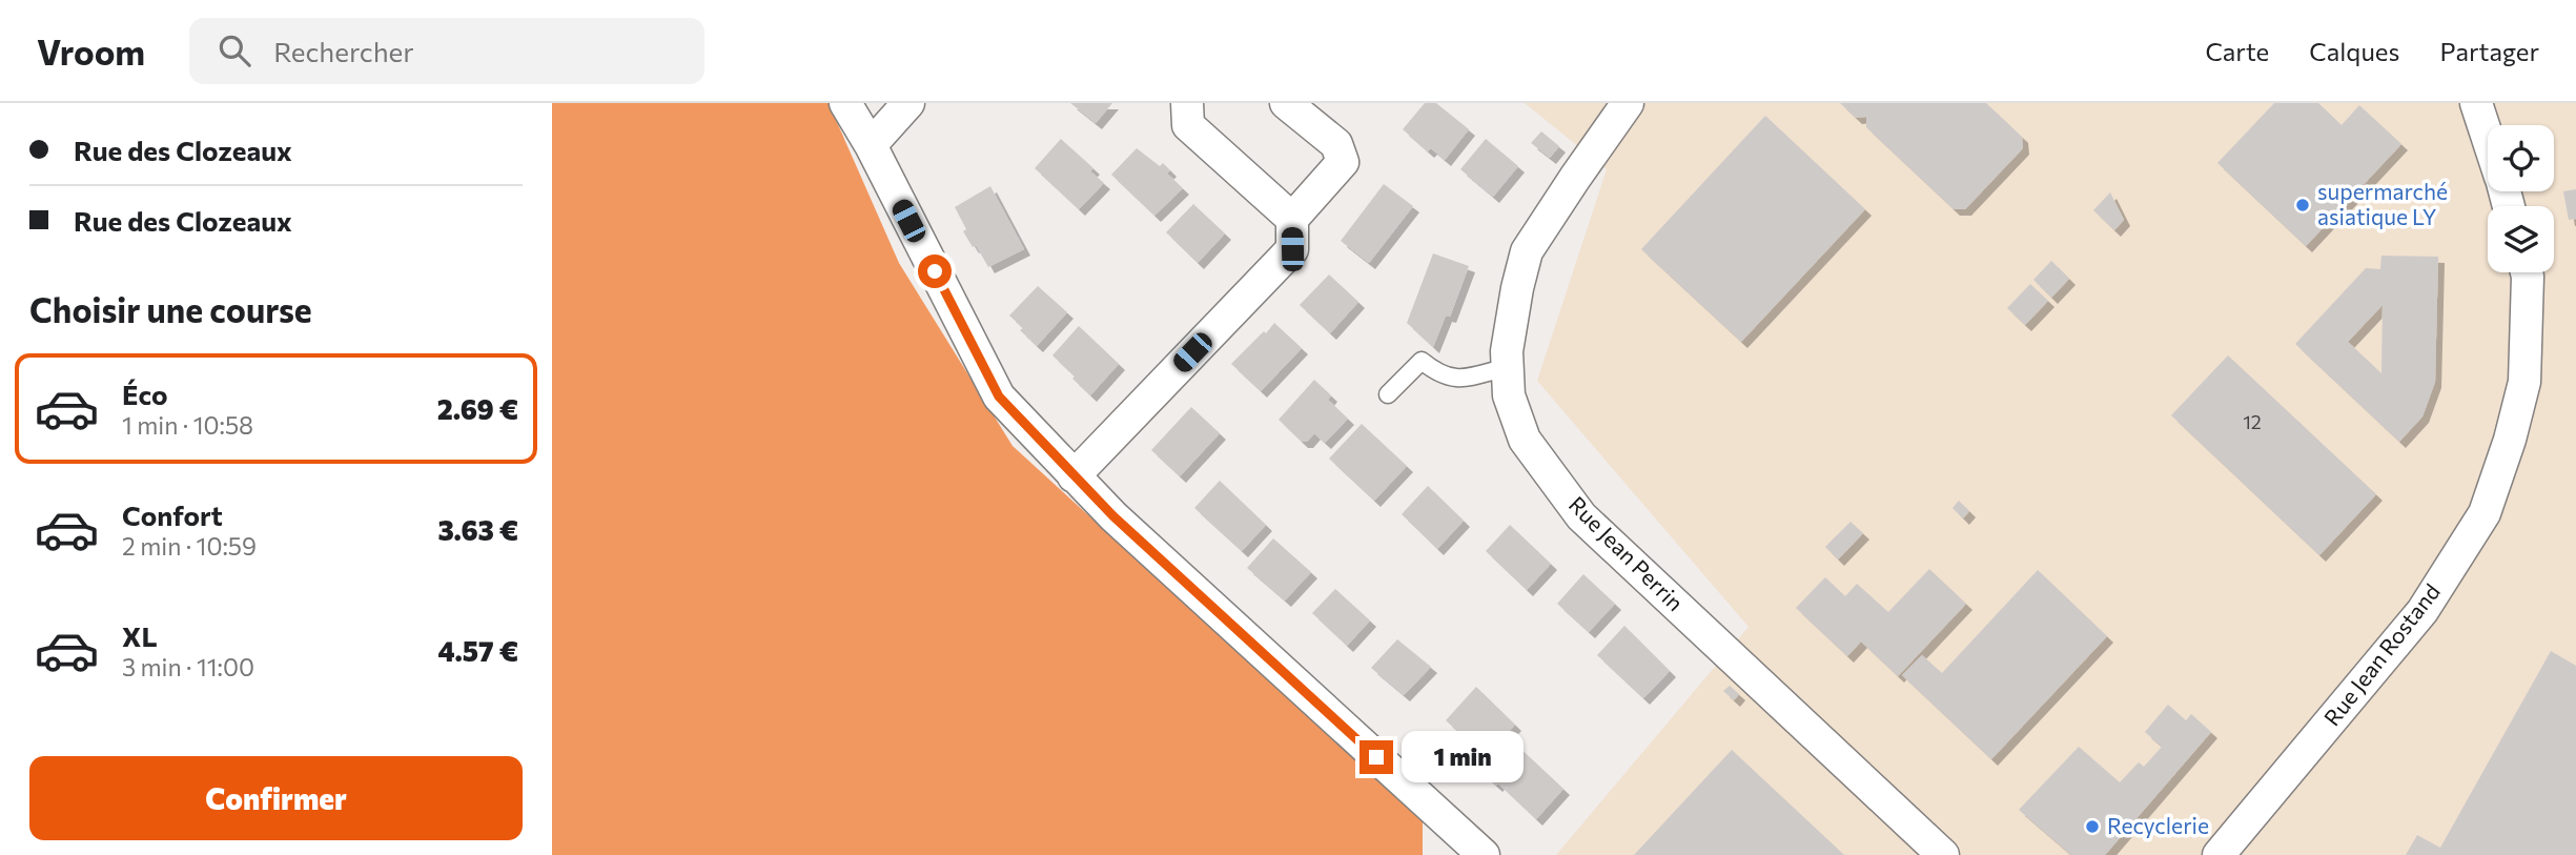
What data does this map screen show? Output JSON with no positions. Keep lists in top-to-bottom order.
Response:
{
  "streets": {
    "street": ["Rue Jean Perrin", "Rue Jean Rostand"]
  },
  "places": ["supermarché asiatique LY", "Recyclerie"],
  "house_numbers": ["12"],
  "page": {
    "header": "Vroom",
    "search": "Rechercher",
    "nav": ["Carte", "Calques", "Partager"],
    "banner": ["Rue des Clozeaux", "Rue des Clozeaux"],
    "heading": "Choisir une course",
    "list": [
      {
        "name": "Éco",
        "note": "1 min · 10:58",
        "value": "2.69 €"
      },
      {
        "name": "Confort",
        "note": "2 min · 10:59",
        "value": "3.63 €"
      },
      {
        "name": "XL",
        "note": "3 min · 11:00",
        "value": "4.57 €"
      }
    ],
    "bubble": "1 min",
    "buttons": "Confirmer"
  }
}
